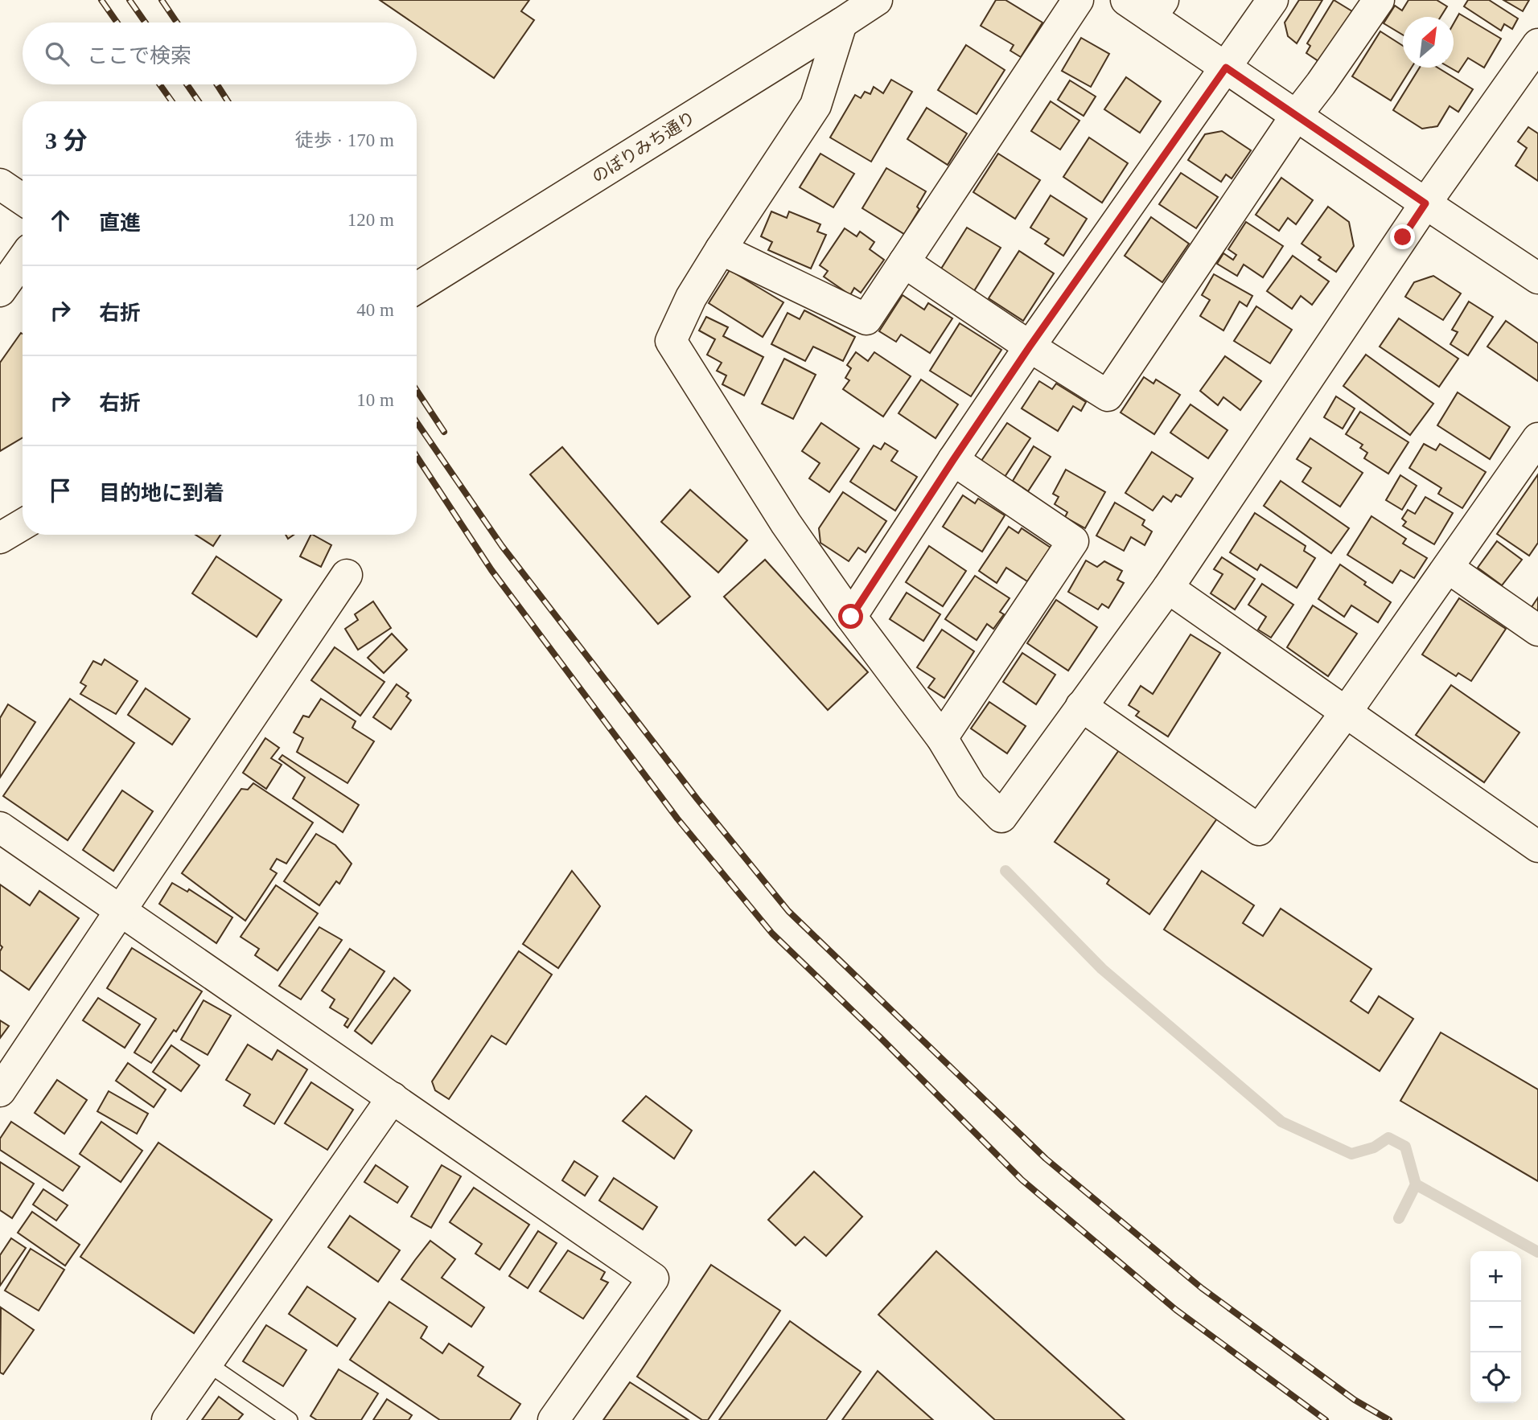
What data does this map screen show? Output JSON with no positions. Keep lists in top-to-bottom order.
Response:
{
  "streets": {
    "street": ["のぼりみち通り"]
  },
  "north": "top right",
  "page": {
    "search": "ここで検索",
    "heading": ["3 分", "徒歩 · 170 m"],
    "list": [
      ["直進", "120 m"],
      ["右折", "40 m"],
      ["右折", "10 m"],
      "目的地に到着"
    ],
    "map_buttons": ["+", "−"]
  }
}
